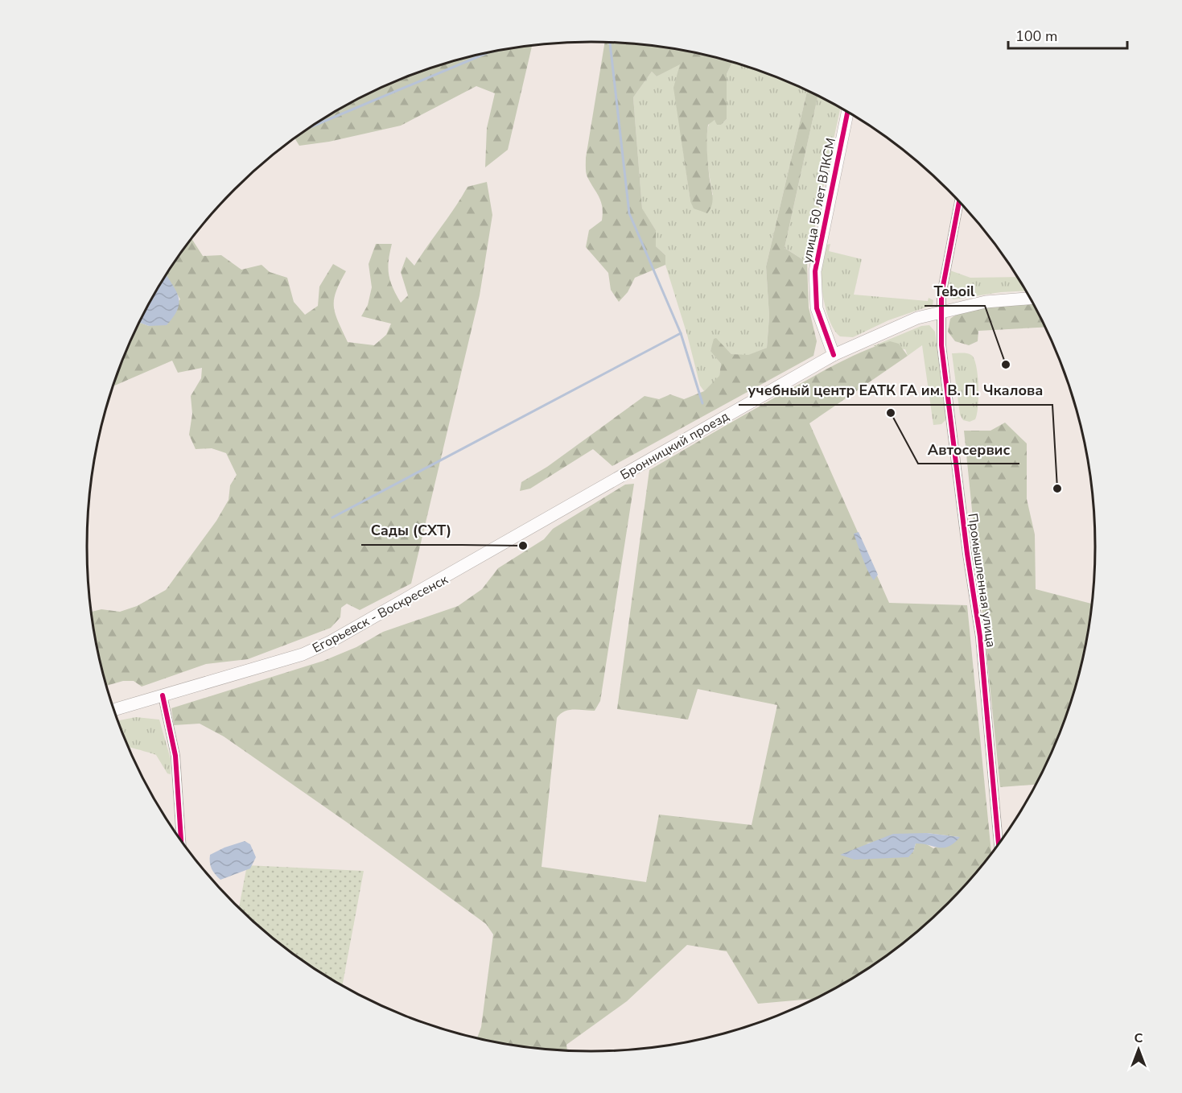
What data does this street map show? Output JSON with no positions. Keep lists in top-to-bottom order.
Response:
{
  "streets": {
    "main road": ["улица 50 лет ВЛКСМ", "Бронницкий проезд", "Егорьевск - Воскресенск"],
    "street": ["Промышленная улица"]
  },
  "crossings": [
    ["улица 50 лет ВЛКСМ", "Бронницкий проезд"],
    ["Бронницкий проезд", "Промышленная улица"],
    ["Бронницкий проезд", "Егорьевск - Воскресенск"]
  ],
  "places": [
    "Teboil",
    "Автосервис",
    "учебный центр ЕАТК ГА им. В. П. Чкалова",
    "Сады (СХТ)"
  ],
  "scale_bar": "100 m",
  "north": "top"
}
